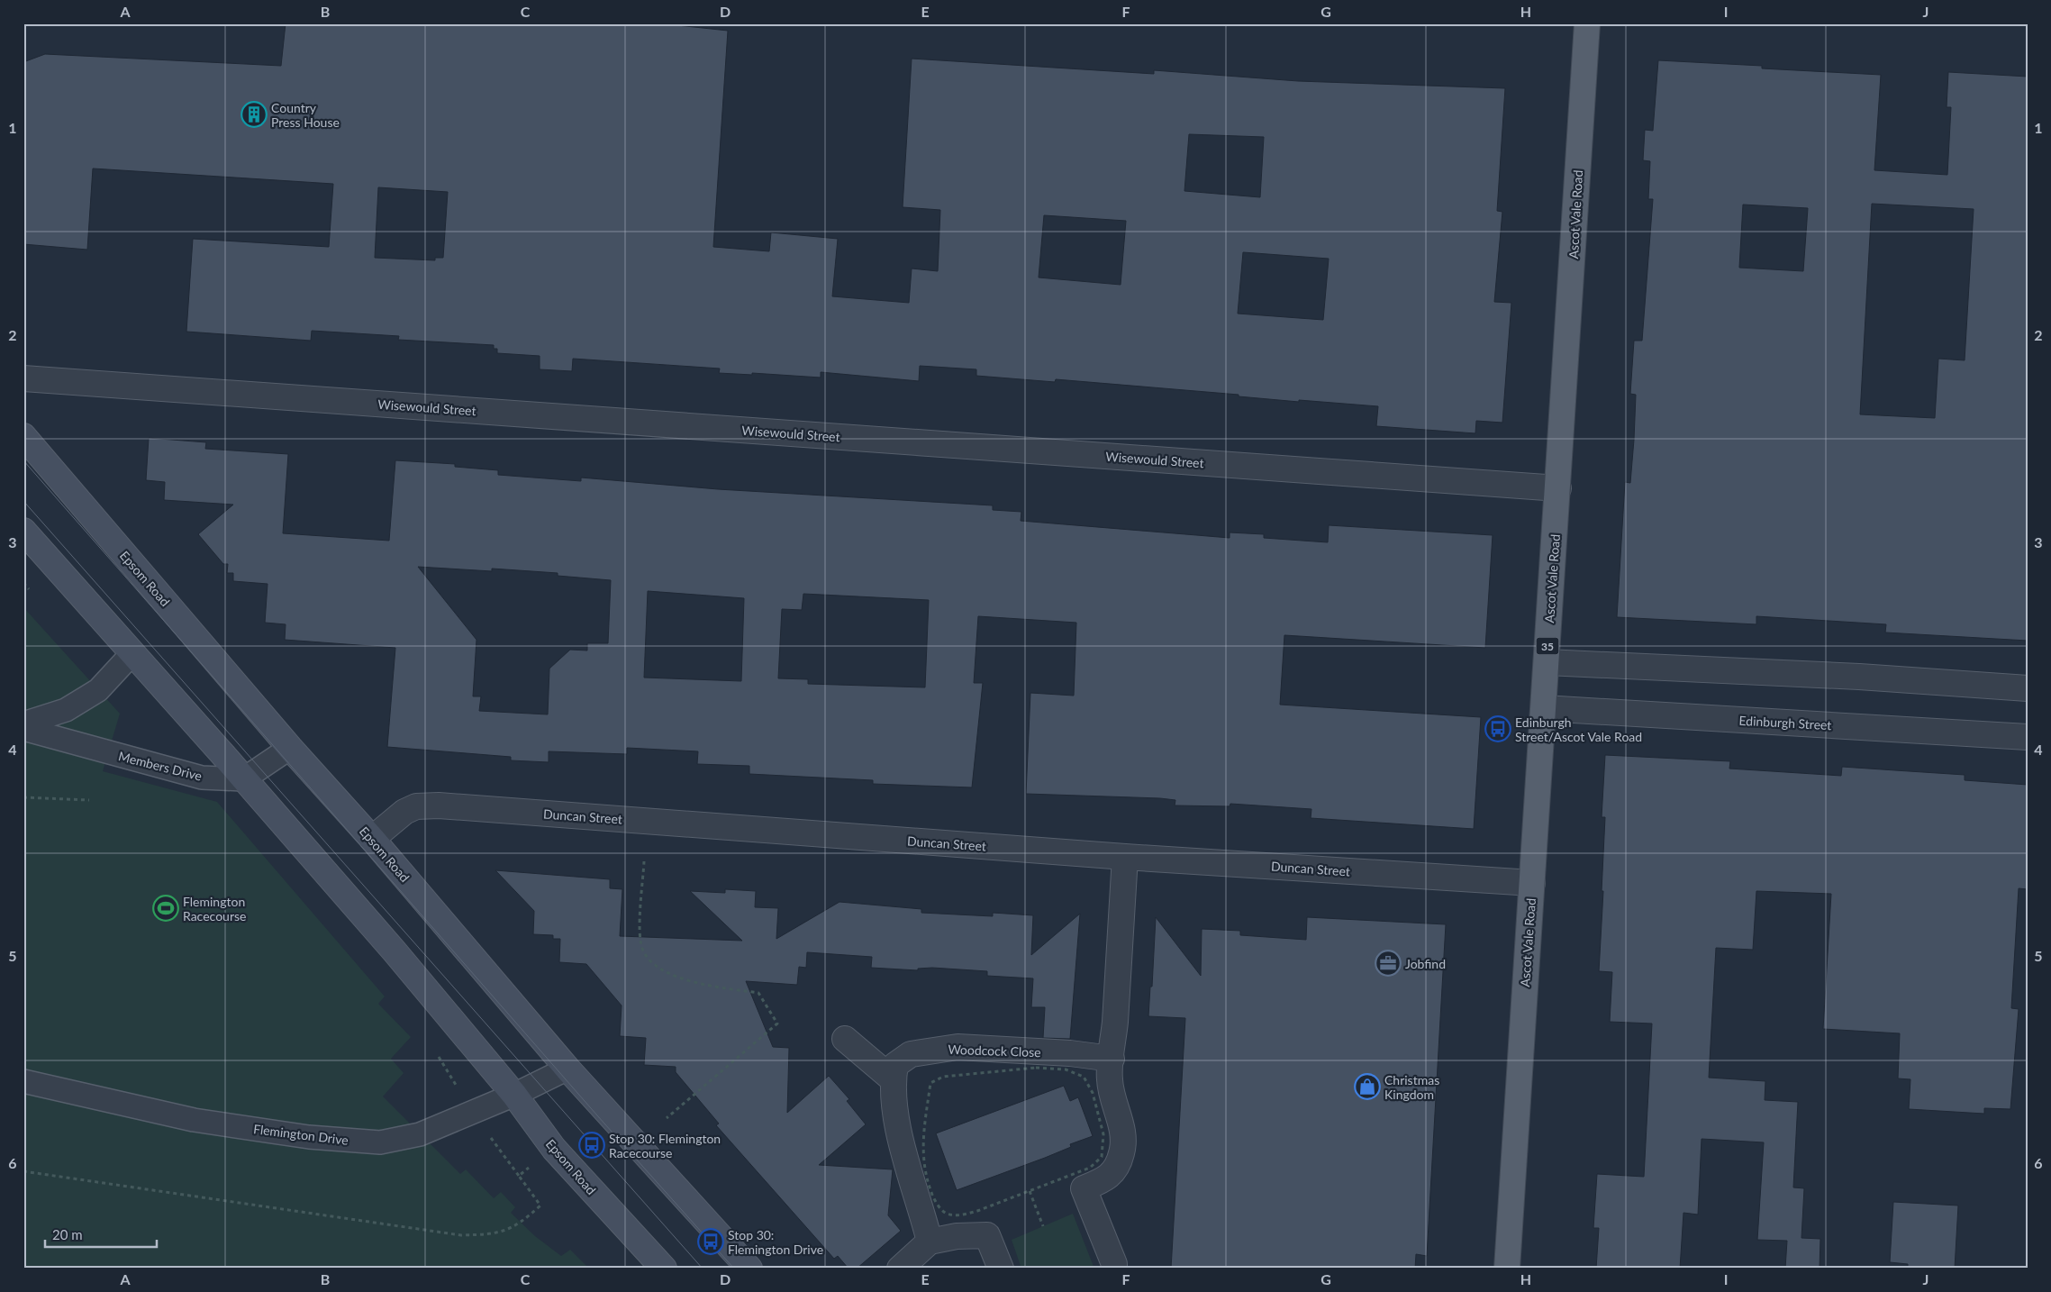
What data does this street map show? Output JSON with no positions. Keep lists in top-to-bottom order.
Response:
{
  "streets": {
    "main road": ["Ascot Vale Road", "Epsom Road", "35"],
    "street": [
      "Wisewould Street",
      "Edinburgh Street",
      "Duncan Street",
      "Woodcock Close"
    ],
    "lane": ["Members Drive", "Flemington Drive"]
  },
  "crossings": [
    ["Ascot Vale Road", "Wisewould Street"],
    ["Ascot Vale Road", "Edinburgh Street"],
    ["Ascot Vale Road", "Duncan Street"],
    ["Epsom Road", "Members Drive"],
    ["Epsom Road", "Duncan Street"],
    ["Epsom Road", "Flemington Drive"]
  ],
  "places": {
    "building": ["Country Press House"],
    "bus stop": ["Edinburgh Street/Ascot Vale Road", "Stop 30: Flemington Racecourse", "Stop 30: Flemington Drive"],
    "sports": ["Flemington Racecourse"],
    "office": ["Jobfind"],
    "shop": ["Christmas Kingdom"]
  },
  "scale_bar": "20 m",
  "grid": {
    "columns": [
      "A",
      "B",
      "C",
      "D",
      "E",
      "F",
      "G",
      "H",
      "I",
      "J"
    ],
    "rows": [
      "1",
      "2",
      "3",
      "4",
      "5",
      "6"
    ]
  }
}
